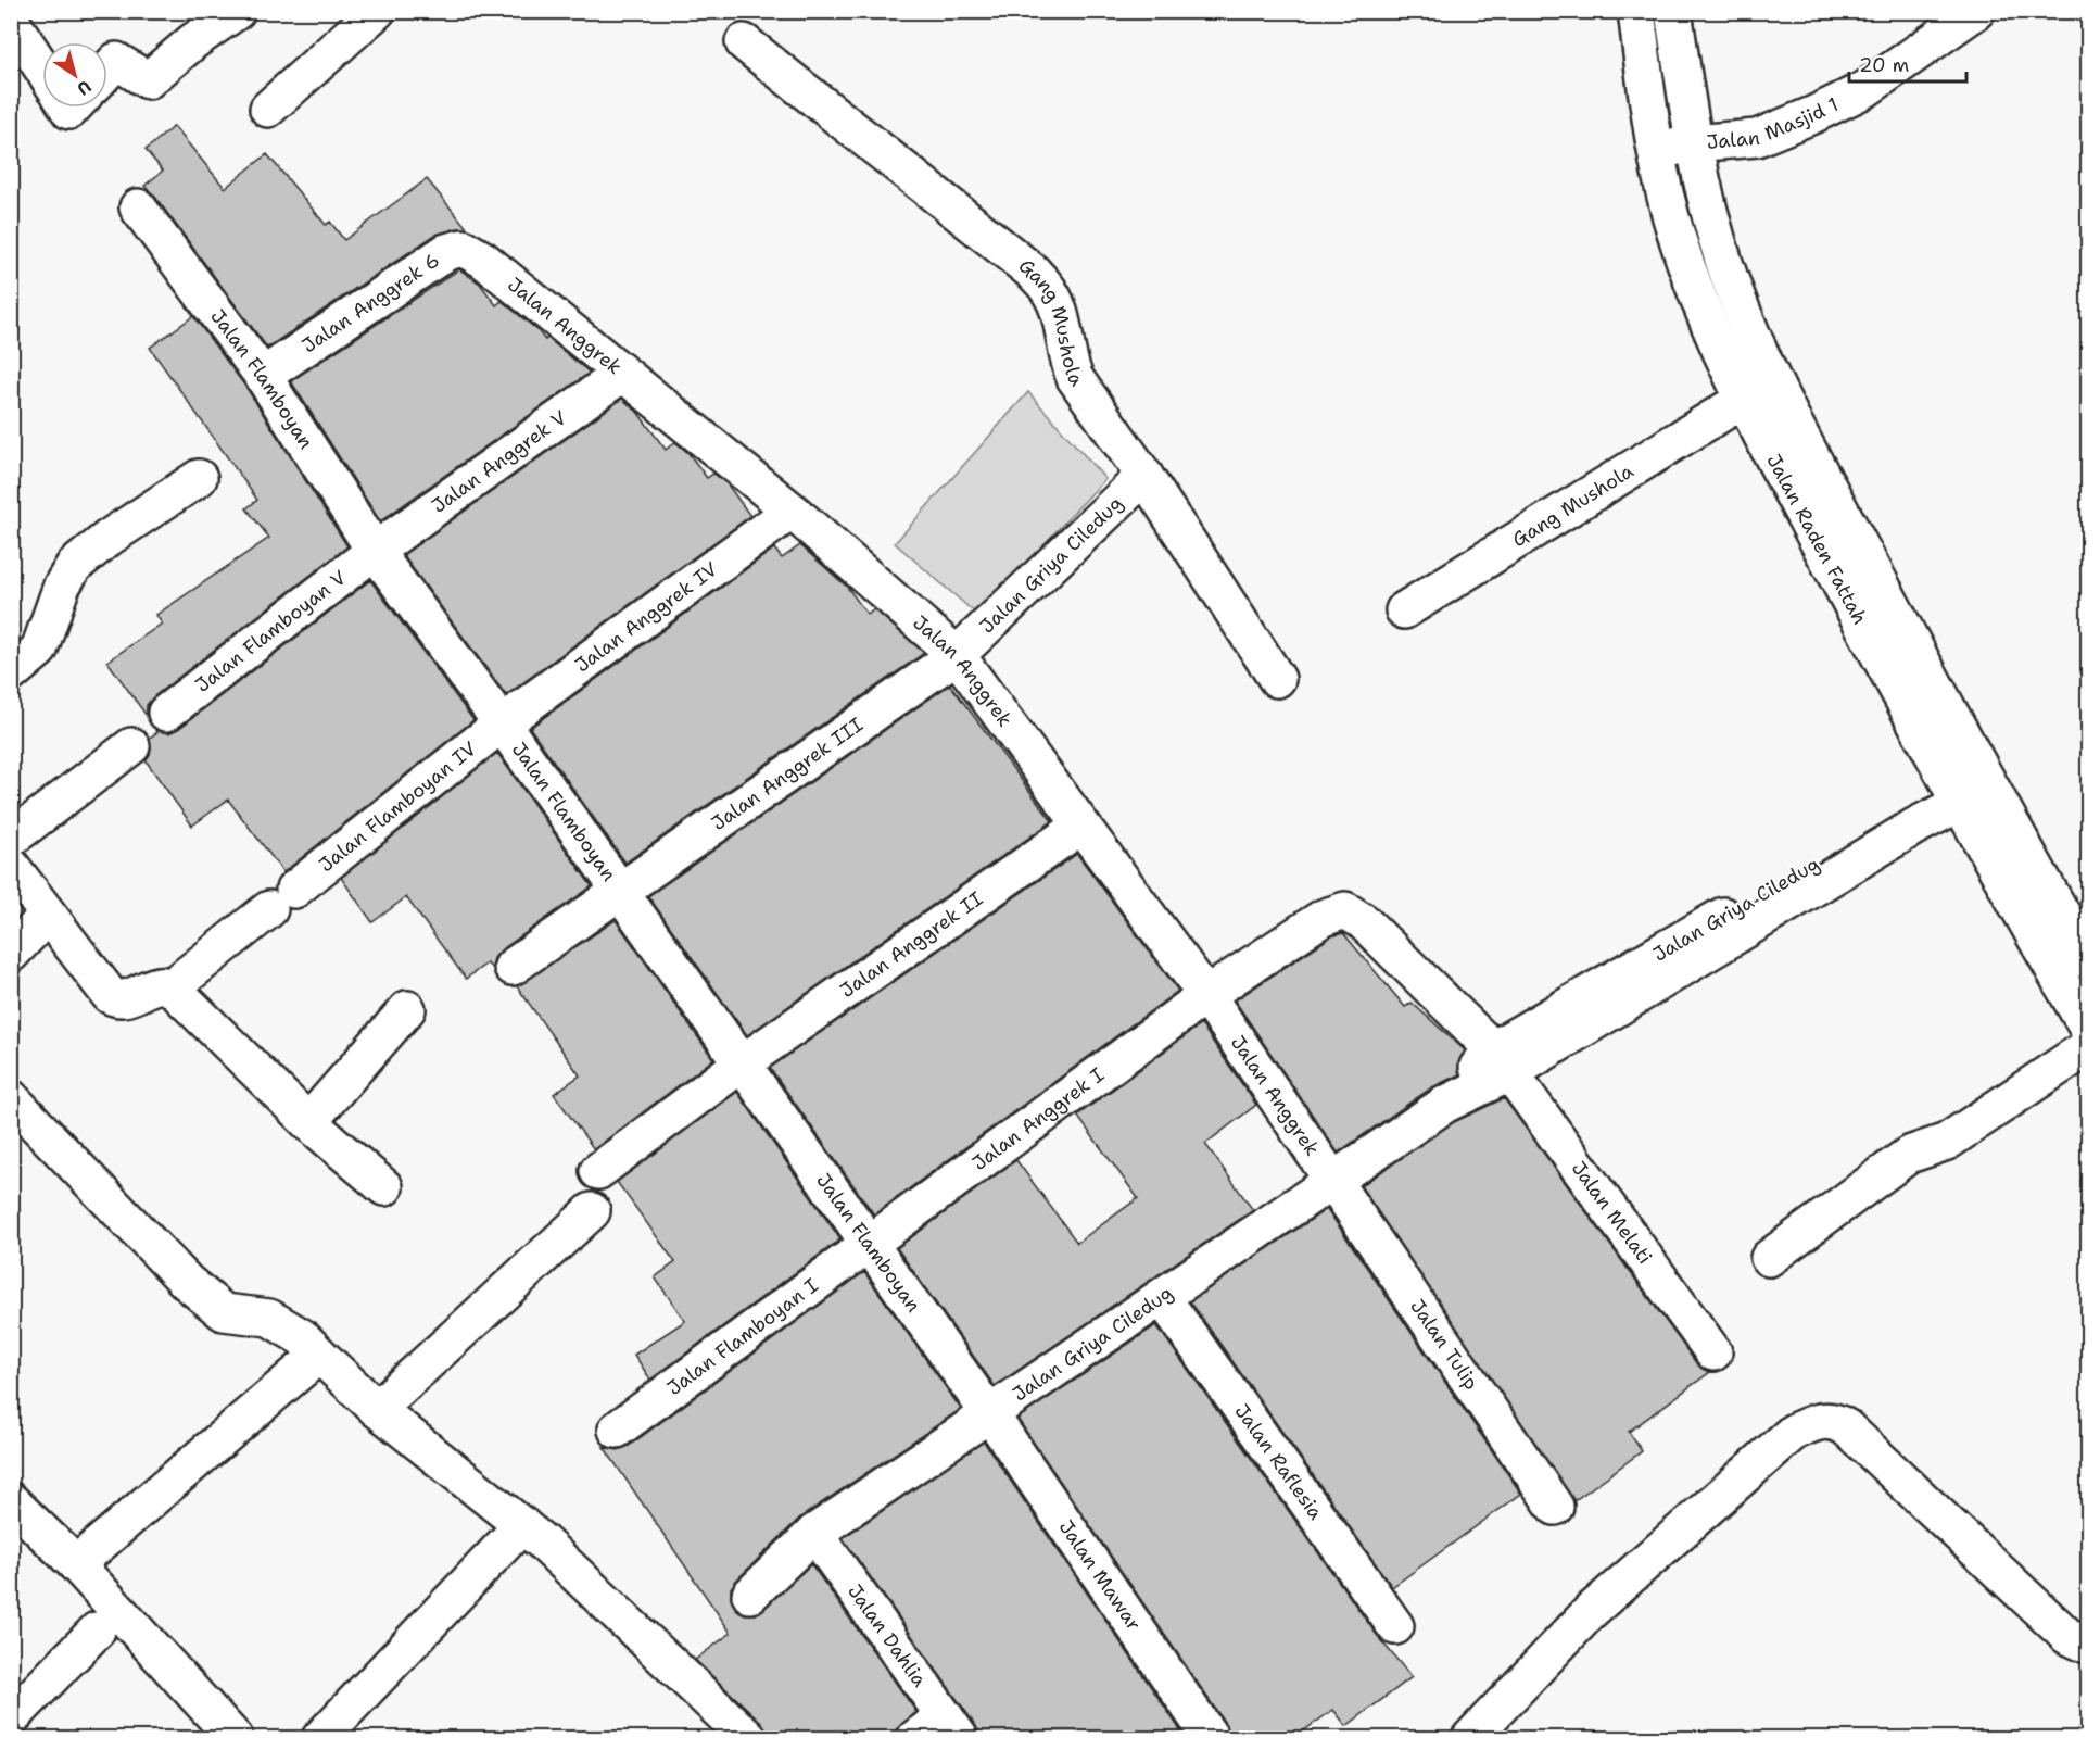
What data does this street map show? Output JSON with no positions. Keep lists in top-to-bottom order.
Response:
{
  "streets": {
    "street": [
      "Jalan Masjid 1",
      "Jalan Anggrek 6",
      "Gang Mushola",
      "Jalan Anggrek",
      "Jalan Flamboyan",
      "Jalan Anggrek V",
      "Jalan Raden Fattah",
      "Jalan Griya Ciledug",
      "Jalan Anggrek IV",
      "Jalan Flamboyan V",
      "Jalan Anggrek III",
      "Jalan Flamboyan IV",
      "Jalan Anggrek II",
      "Jalan Anggrek I",
      "Jalan Melati",
      "Jalan Flamboyan I",
      "Jalan Tulip",
      "Jalan Raflesia",
      "Jalan Mawar",
      "Jalan Dahlia"
    ]
  },
  "crossings": [
    ["Jalan Masjid 1", "Jalan Raden Fattah"],
    ["Jalan Anggrek 6", "Jalan Anggrek"],
    ["Jalan Anggrek 6", "Jalan Flamboyan"],
    ["Gang Mushola", "Jalan Raden Fattah"],
    ["Gang Mushola", "Jalan Griya Ciledug"],
    ["Jalan Anggrek", "Jalan Anggrek V"],
    ["Jalan Anggrek", "Jalan Griya Ciledug"],
    ["Jalan Anggrek", "Jalan Anggrek IV"],
    ["Jalan Anggrek", "Jalan Anggrek III"],
    ["Jalan Anggrek", "Jalan Anggrek II"],
    ["Jalan Anggrek", "Jalan Anggrek I"],
    ["Jalan Anggrek", "Jalan Tulip"],
    ["Jalan Flamboyan", "Jalan Anggrek V"],
    ["Jalan Flamboyan", "Jalan Griya Ciledug"],
    ["Jalan Flamboyan", "Jalan Anggrek IV"],
    ["Jalan Flamboyan", "Jalan Flamboyan V"],
    ["Jalan Flamboyan", "Jalan Anggrek III"],
    ["Jalan Flamboyan", "Jalan Flamboyan IV"],
    ["Jalan Flamboyan", "Jalan Anggrek II"],
    ["Jalan Flamboyan", "Jalan Anggrek I"],
    ["Jalan Flamboyan", "Jalan Flamboyan I"],
    ["Jalan Flamboyan", "Jalan Mawar"],
    ["Jalan Anggrek V", "Jalan Flamboyan V"],
    ["Jalan Raden Fattah", "Jalan Griya Ciledug"],
    ["Jalan Griya Ciledug", "Jalan Anggrek III"],
    ["Jalan Griya Ciledug", "Jalan Melati"],
    ["Jalan Griya Ciledug", "Jalan Tulip"],
    ["Jalan Griya Ciledug", "Jalan Raflesia"],
    ["Jalan Griya Ciledug", "Jalan Mawar"],
    ["Jalan Griya Ciledug", "Jalan Dahlia"],
    ["Jalan Anggrek IV", "Jalan Flamboyan IV"],
    ["Jalan Anggrek I", "Jalan Flamboyan I"]
  ],
  "scale_bar": "20 m",
  "north": "bottom right"
}
